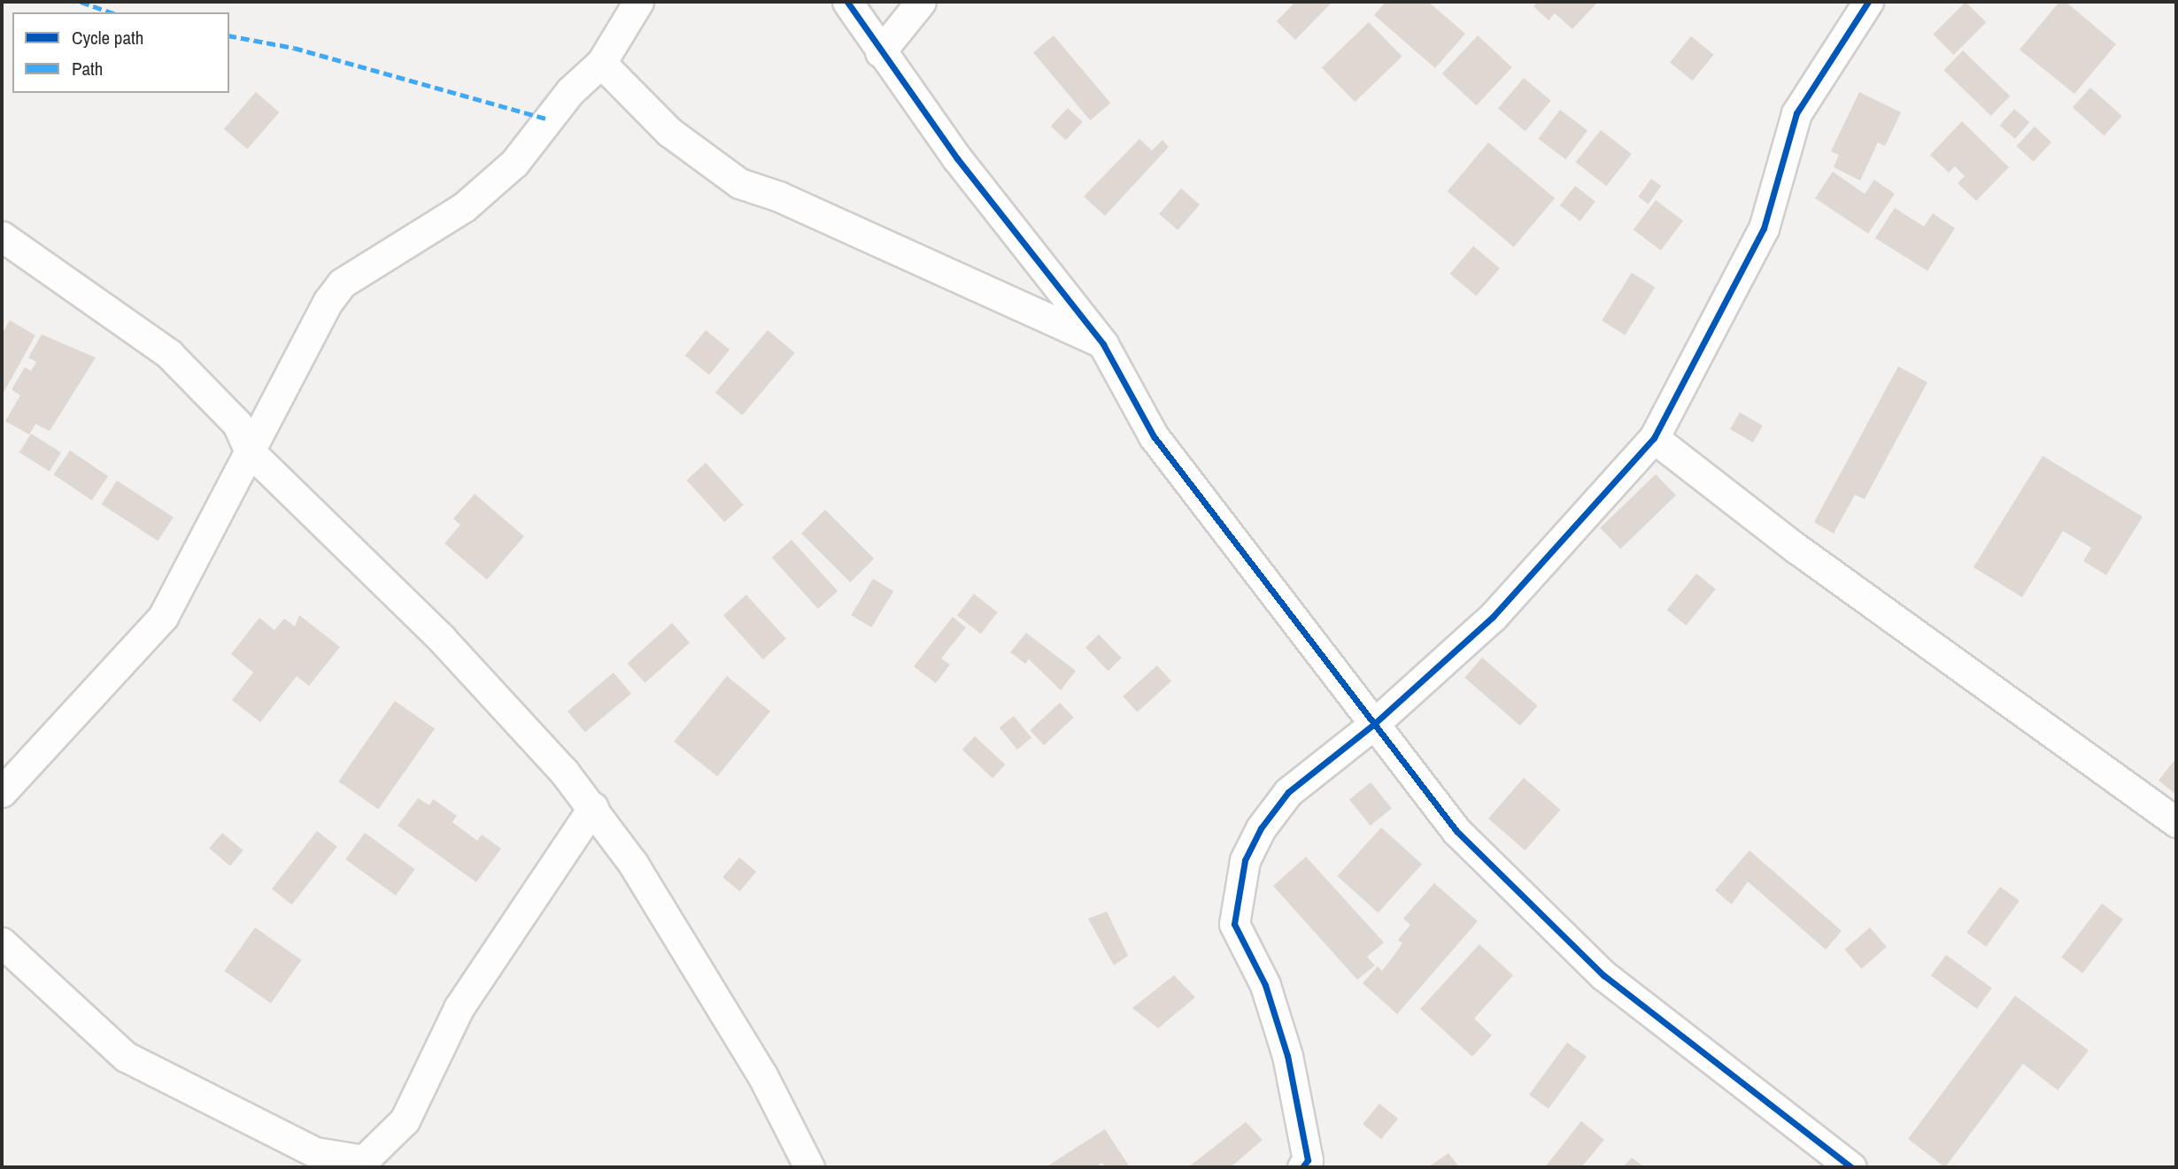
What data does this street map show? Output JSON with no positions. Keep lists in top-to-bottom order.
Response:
{
  "legend": ["Cycle path", "Path"]
}
